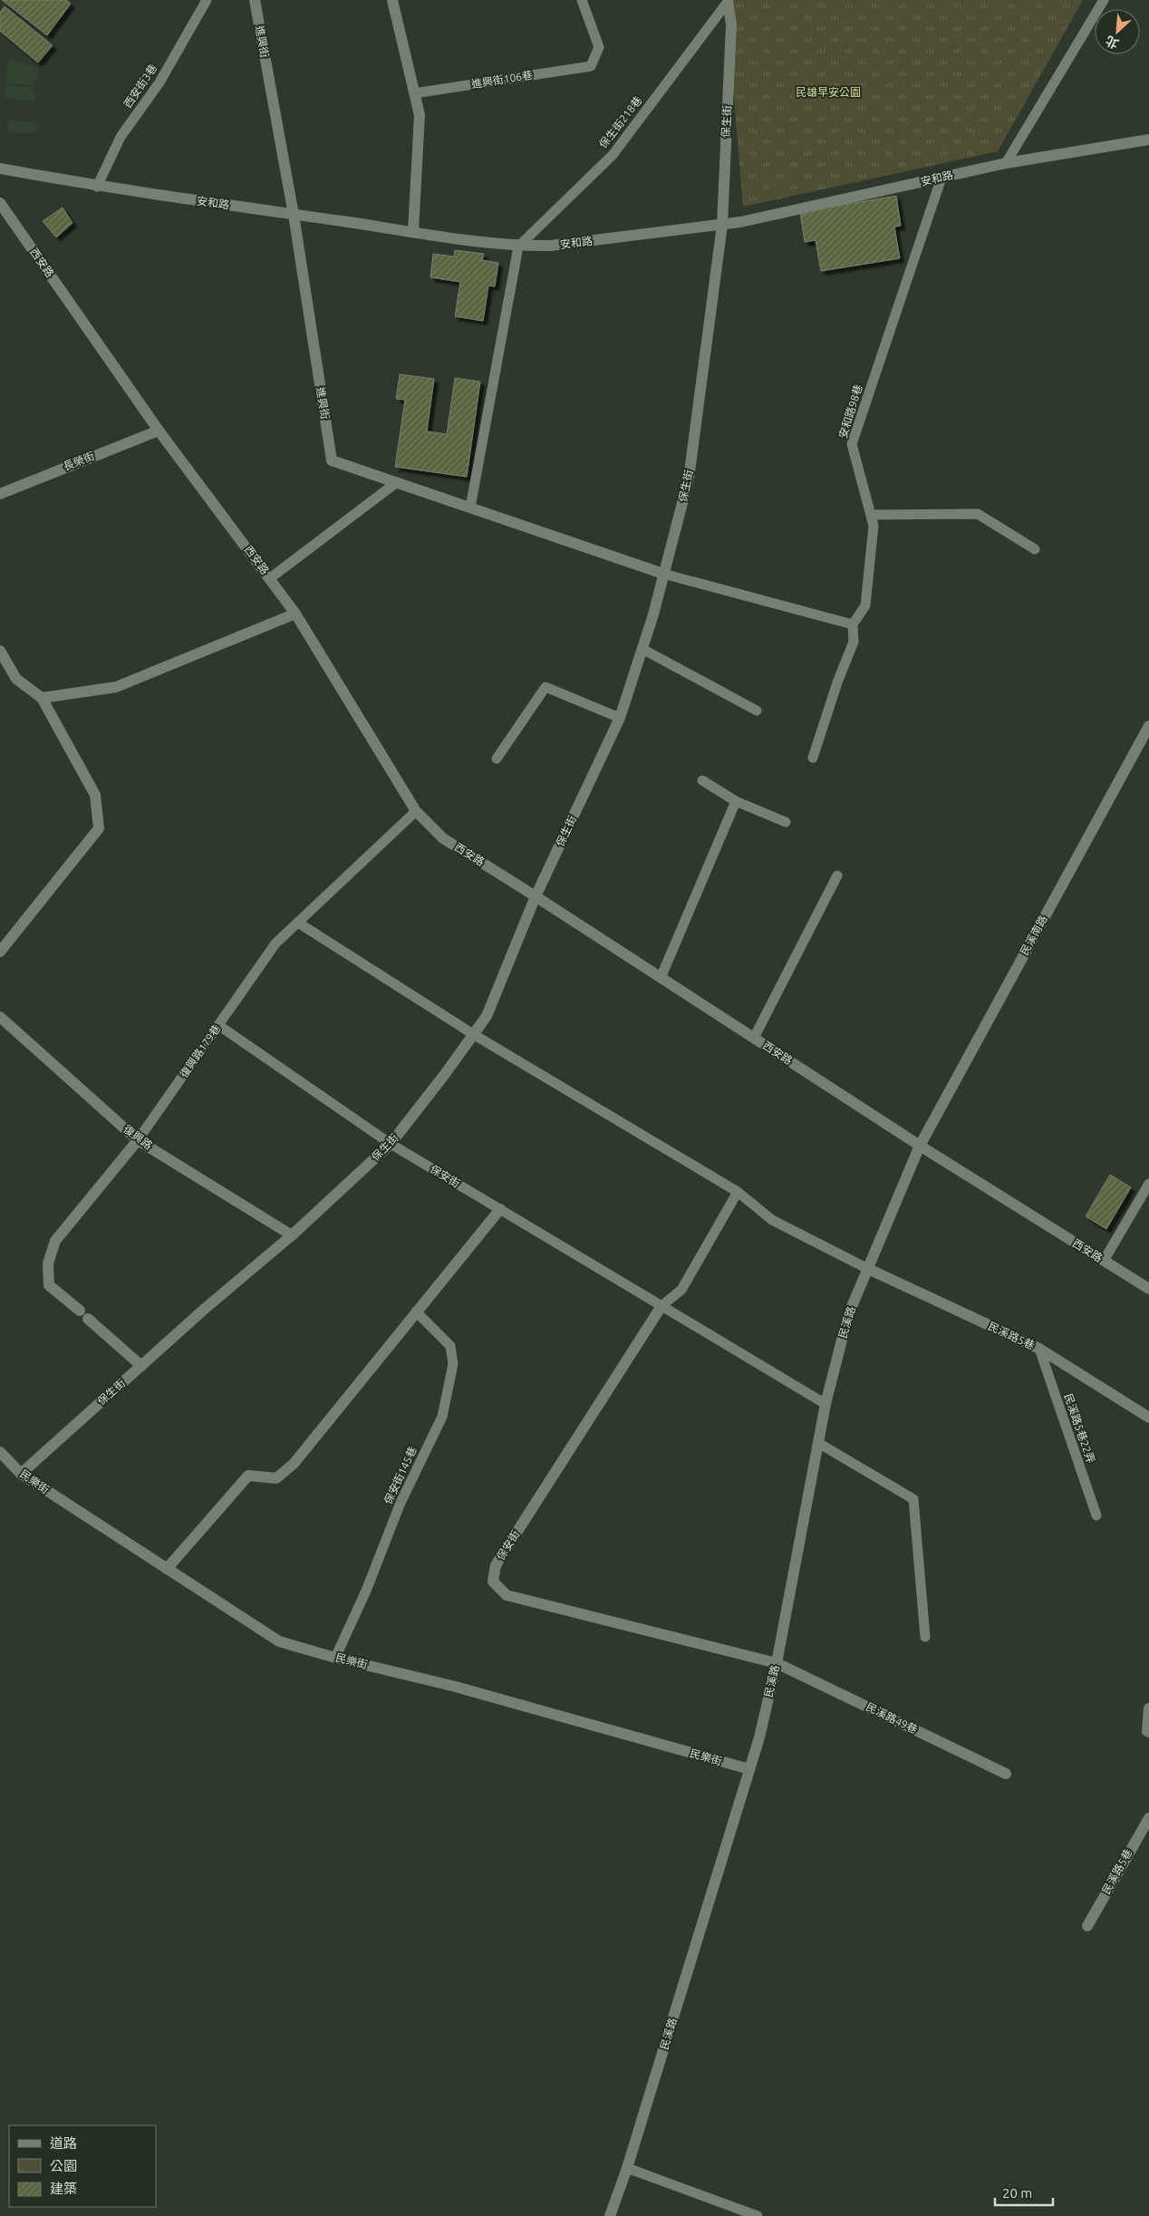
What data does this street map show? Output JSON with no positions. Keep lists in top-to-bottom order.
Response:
{
  "streets": {
    "street": [
      "進興街",
      "保生街",
      "安和路",
      "西安路",
      "長榮街",
      "民溪南路",
      "復興路179巷",
      "復興路",
      "保安街",
      "民溪路",
      "民溪路5巷",
      "民樂街",
      "民溪路49巷"
    ],
    "lane": [
      "進興街106巷",
      "西安街3巷",
      "保生街218巷",
      "安和路98巷",
      "民溪路5巷22弄",
      "保安街145巷"
    ]
  },
  "crossings": [
    ["進興街", "保生街"],
    ["進興街", "安和路"],
    ["西安街3巷", "安和路"],
    ["保生街", "保生街218巷"],
    ["保生街", "安和路"],
    ["保生街", "西安路"],
    ["保生街", "復興路179巷"],
    ["保生街", "復興路"],
    ["保生街", "保安街"],
    ["保生街", "民樂街"],
    ["保生街218巷", "安和路"],
    ["安和路", "安和路98巷"],
    ["西安路", "長榮街"],
    ["西安路", "民溪南路"],
    ["西安路", "復興路179巷"],
    ["西安路", "民溪路"],
    ["民溪南路", "民溪路"],
    ["復興路179巷", "復興路"],
    ["復興路179巷", "保安街"],
    ["保安街", "民溪路"],
    ["保安街", "民溪路49巷"],
    ["民溪路", "民溪路5巷"],
    ["民溪路", "民樂街"],
    ["民溪路", "民溪路49巷"],
    ["民溪路5巷", "民溪路5巷22弄"],
    ["保安街145巷", "民樂街"]
  ],
  "parks": ["民雄早安公園"],
  "legend": ["道路", "公園", "建築"],
  "scale_bar": "20 m",
  "north": "bottom left"
}
